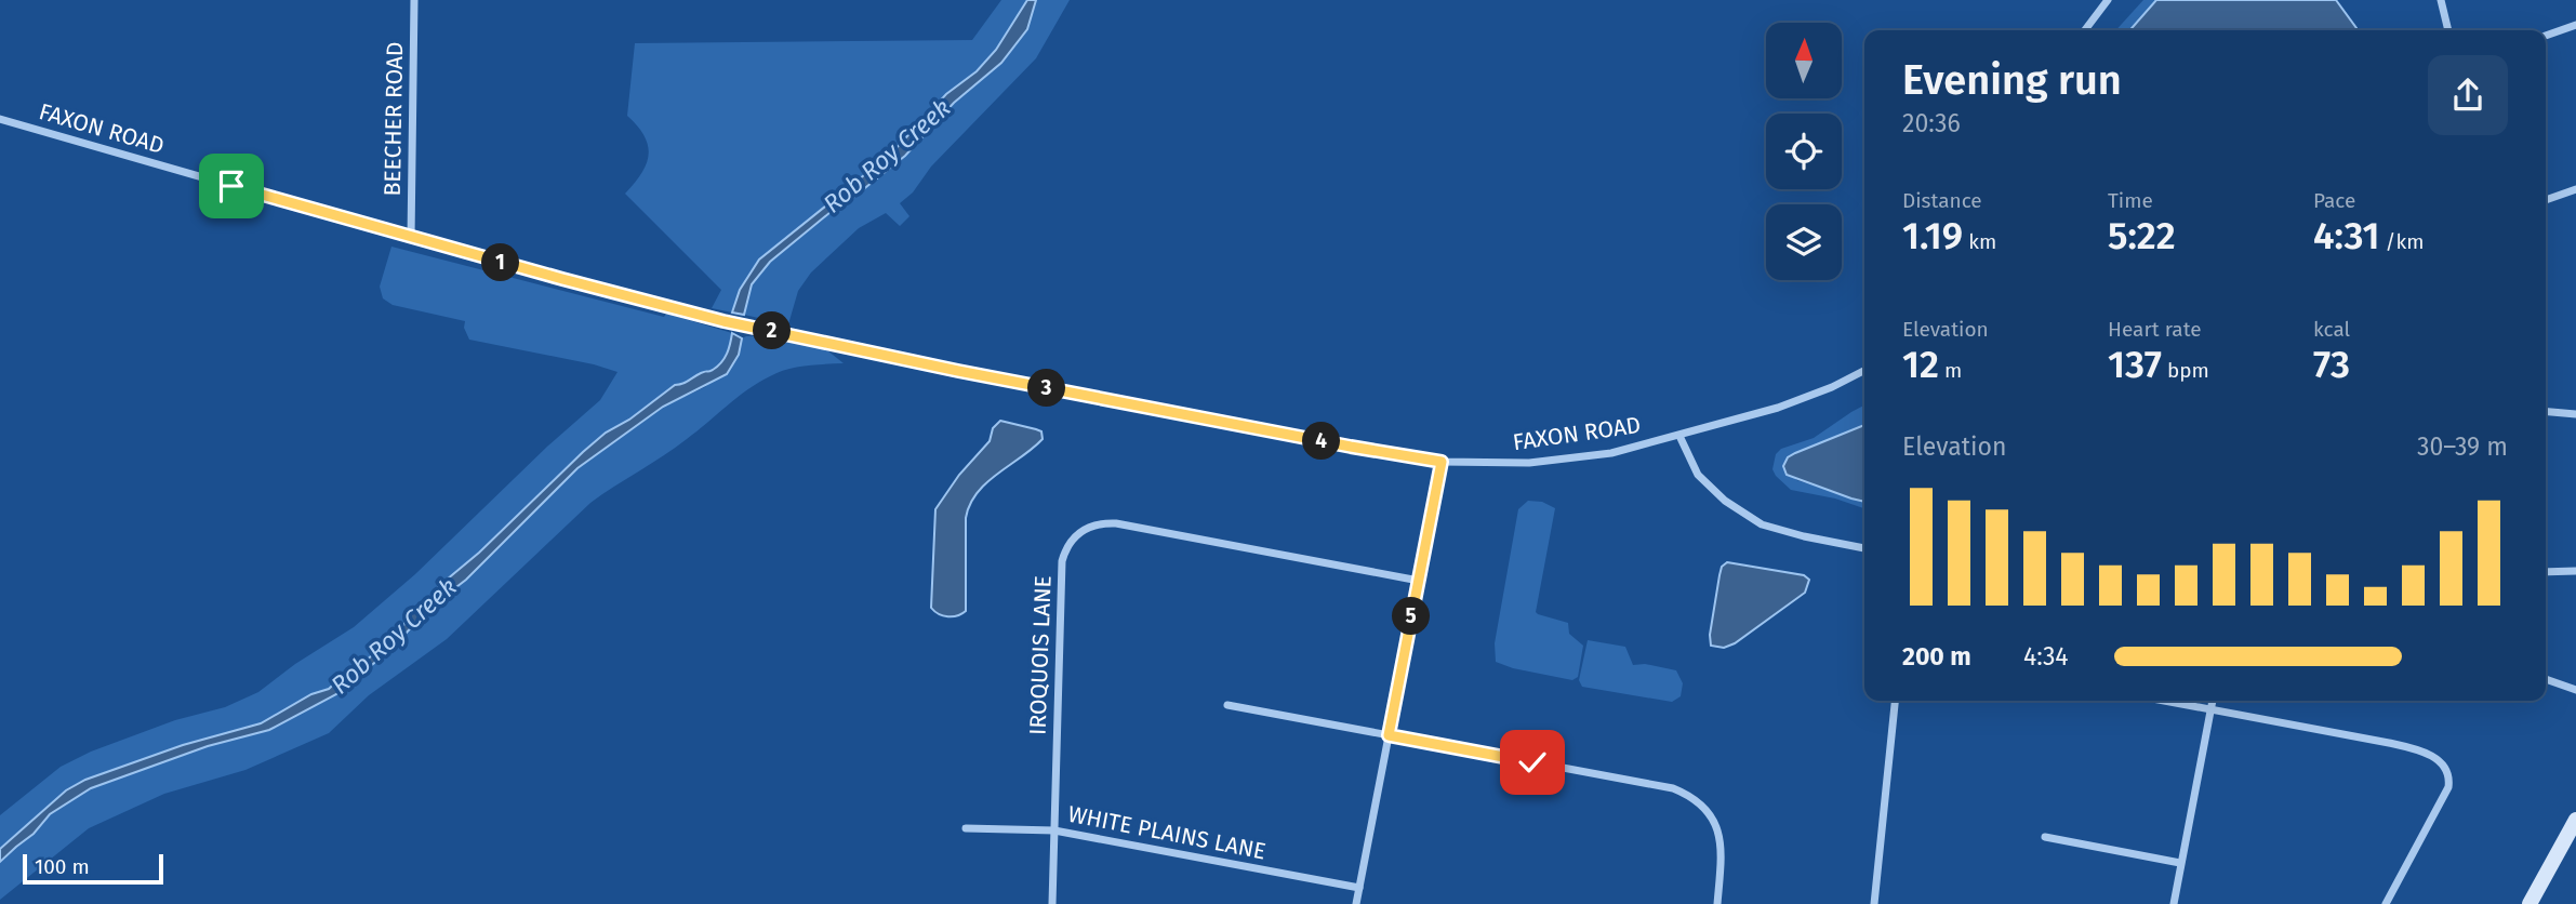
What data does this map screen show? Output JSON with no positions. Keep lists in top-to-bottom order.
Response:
{
  "streets": {
    "street": [
      "BEECHER ROAD",
      "FAXON ROAD",
      "IROQUOIS LANE",
      "WHITE PLAINS LANE"
    ]
  },
  "crossings": [
    ["BEECHER ROAD", "FAXON ROAD"],
    ["IROQUOIS LANE", "WHITE PLAINS LANE"]
  ],
  "water": ["Rob Roy Creek"],
  "scale_bar": "100 m",
  "north": "top",
  "page": {
    "heading": ["Evening run", "20:36"],
    "stats": [
      ["Distance", "1.19 km"],
      ["Time", "5:22"],
      ["Pace", "4:31 /km"],
      ["Elevation", "12 m"],
      ["Heart rate", "137 bpm"],
      ["kcal", "73"]
    ],
    "pins": [
      "1",
      "2",
      "3",
      "4",
      "5"
    ],
    "chart": ["Elevation", "30–39 m"],
    "list": [
      {
        "name": "200 m",
        "note": "4:34"
      }
    ],
    "scale": "100 m"
  }
}
